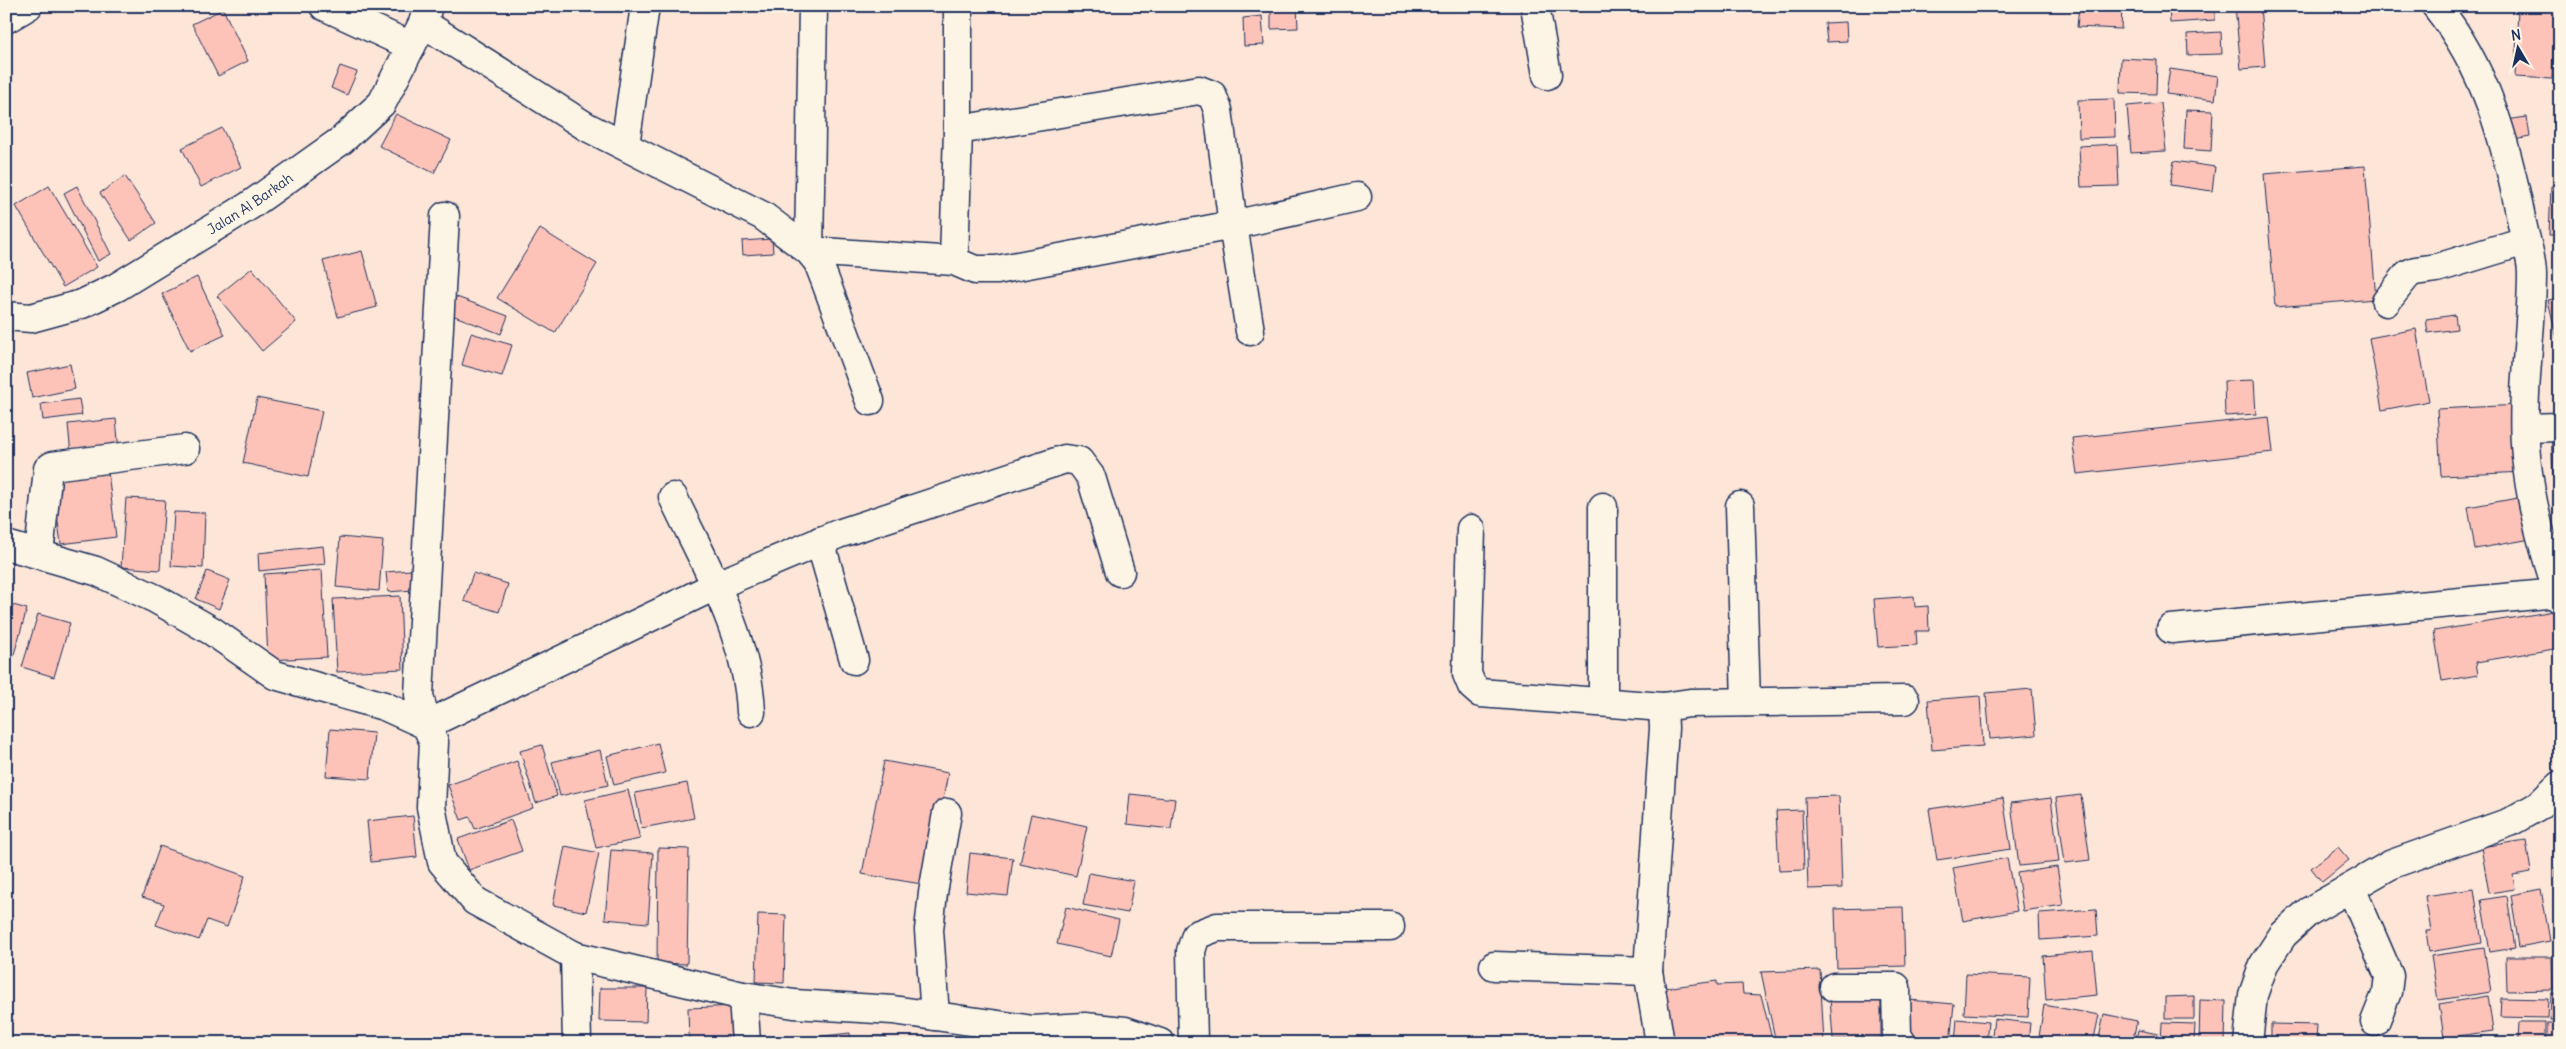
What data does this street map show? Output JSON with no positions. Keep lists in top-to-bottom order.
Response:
{
  "streets": {
    "street": ["Jalan Al Barkah"]
  },
  "north": "top"
}
